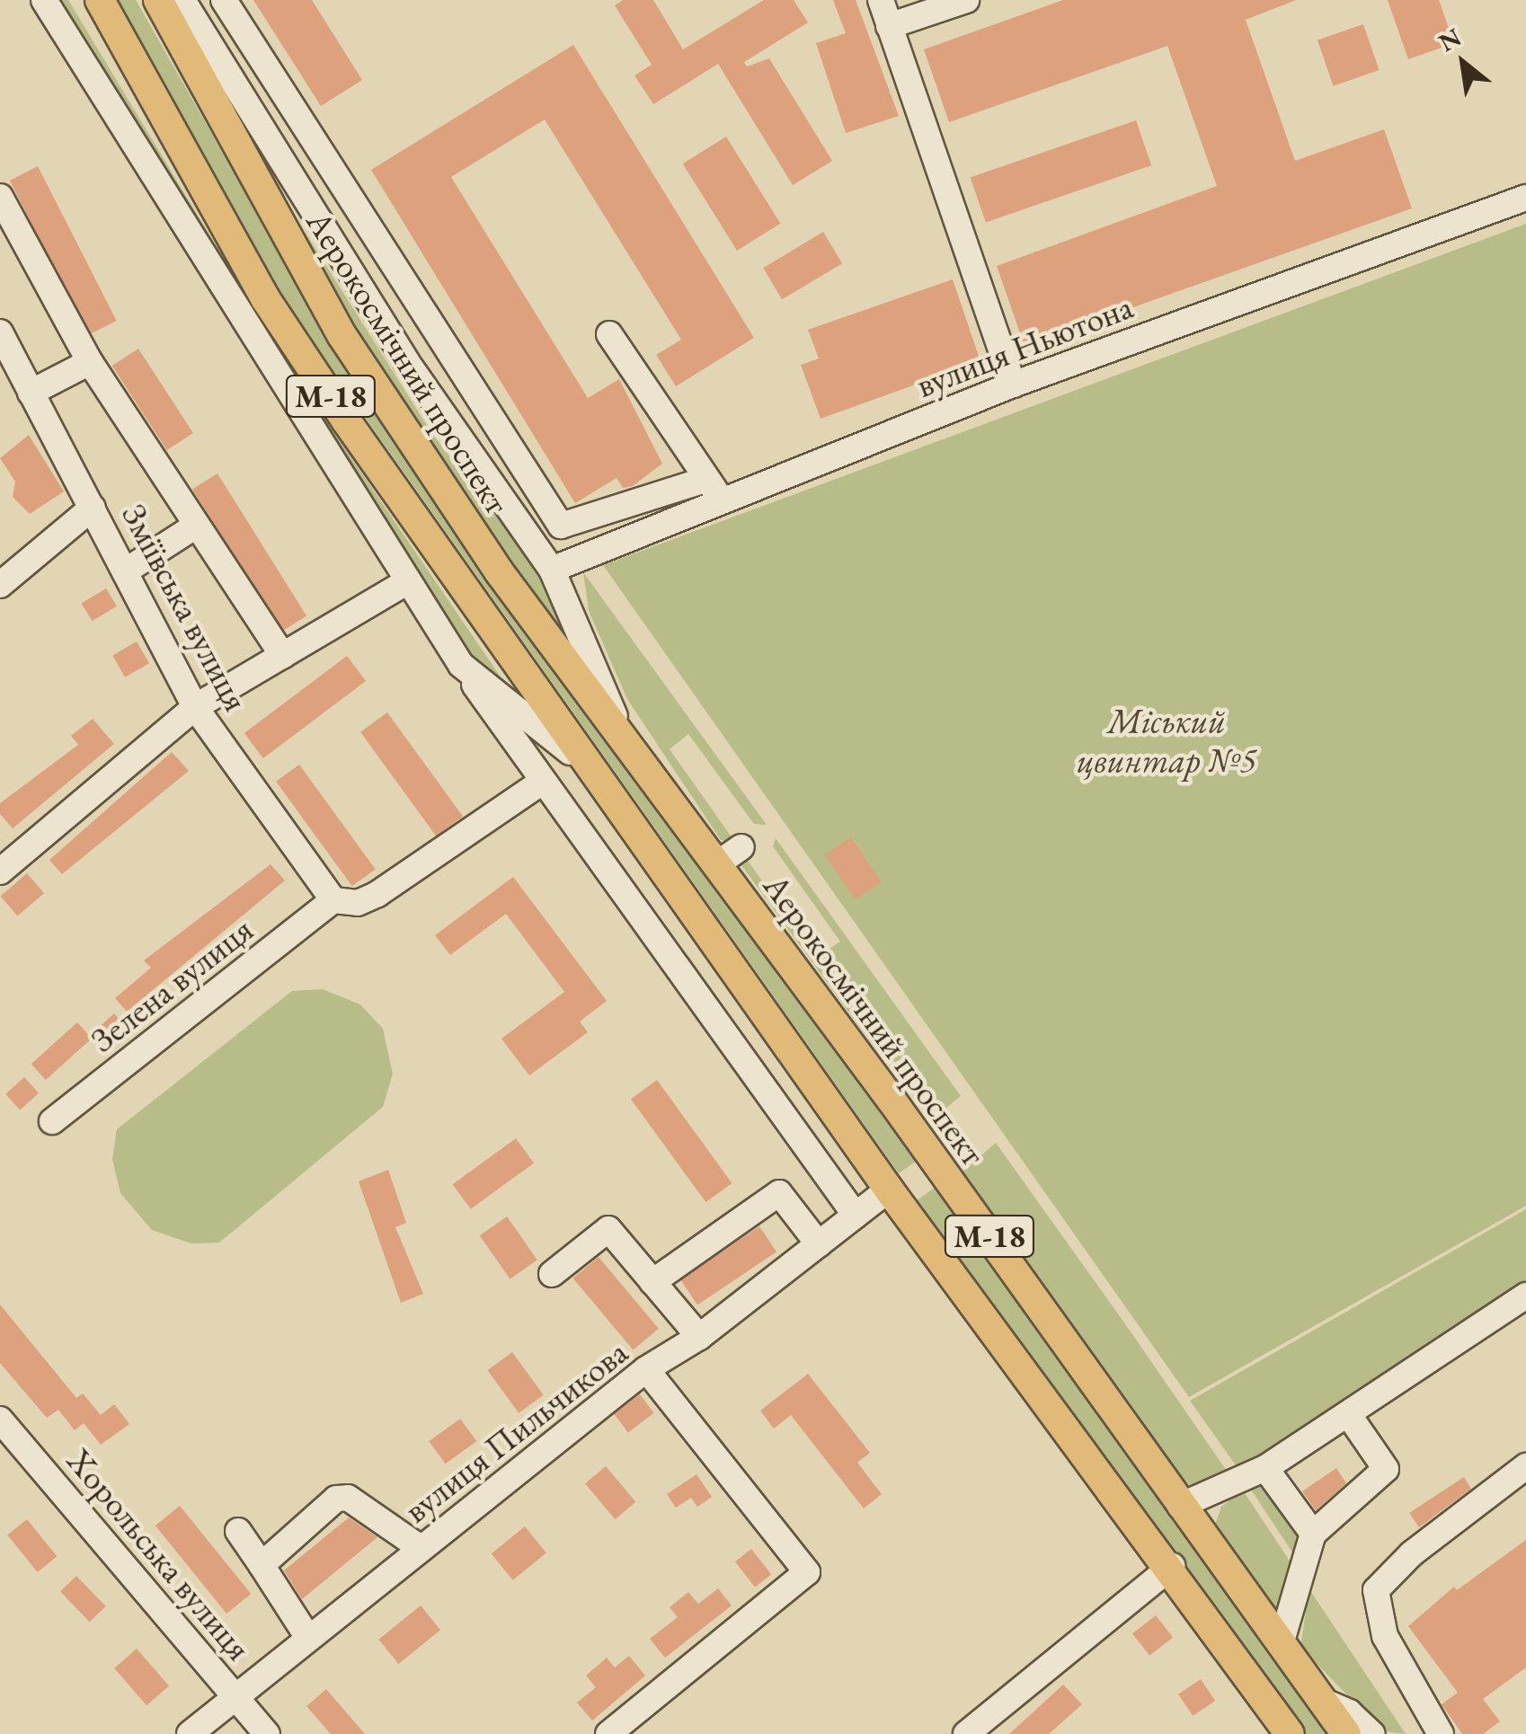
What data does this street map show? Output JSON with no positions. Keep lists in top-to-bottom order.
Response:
{
  "streets": {
    "main road": ["Аерокосмічний проспект", "М-18"],
    "street": [
      "вулиця Ньютона",
      "Зміївська вулиця",
      "Зелена вулиця",
      "вулиця Пильчикова",
      "Хорольська вулиця"
    ]
  },
  "crossings": [
    ["вулиця Ньютона", "Аерокосмічний проспект"],
    ["М-18", "вулиця Пильчикова"],
    ["Зміївська вулиця", "Зелена вулиця"],
    ["вулиця Пильчикова", "Хорольська вулиця"]
  ],
  "parks": ["Міський цвинтар №5"],
  "north": "top left"
}
